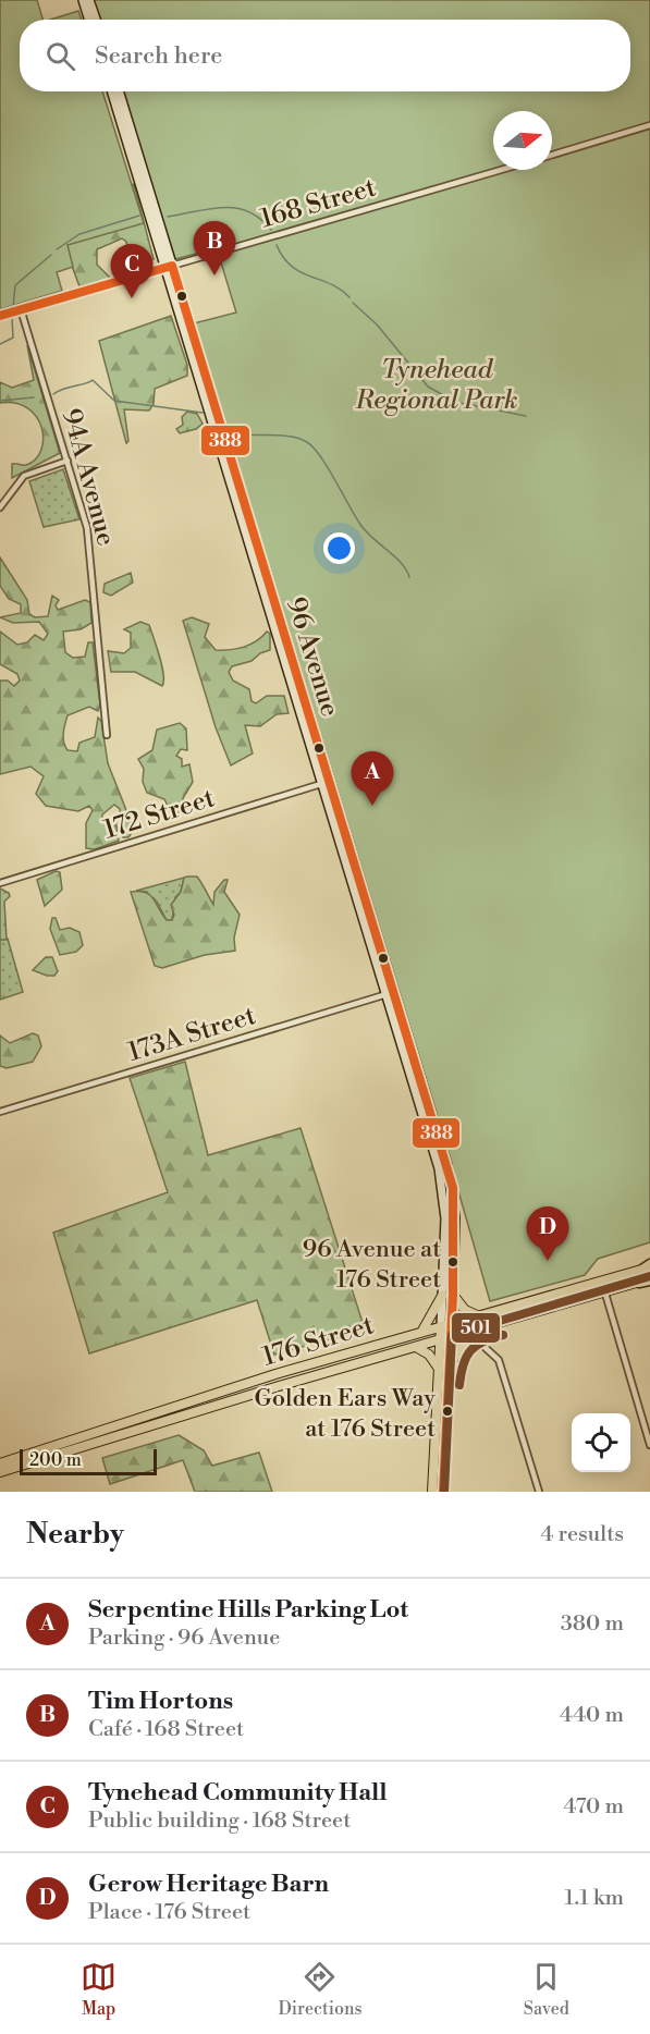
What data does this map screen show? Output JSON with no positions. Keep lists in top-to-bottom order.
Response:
{
  "streets": {
    "main road": ["168 Street", "96 Avenue", "176 Street"],
    "street": ["94A Avenue", "172 Street", "173A Street"]
  },
  "crossings": [
    ["168 Street", "94A Avenue"],
    ["168 Street", "96 Avenue"],
    ["96 Avenue", "172 Street"],
    ["96 Avenue", "173A Street"],
    ["96 Avenue", "176 Street"]
  ],
  "parks": ["Tynehead Regional Park"],
  "places": ["96 Avenue at 176 Street", "Golden Ears Way at 176 Street"],
  "lines": ["transit line 388", "transit line 501"],
  "scale_bar": "200 m",
  "north": "right",
  "page": {
    "search": "Search here",
    "pins": [
      "B",
      "C",
      "A",
      "D"
    ],
    "scale": "200 m",
    "heading": ["Nearby", "4 results"],
    "list": [
      {
        "mark": "A",
        "name": "Serpentine Hills Parking Lot",
        "note": "Parking · 96 Avenue",
        "value": "380 m"
      },
      {
        "mark": "B",
        "name": "Tim Hortons",
        "note": "Café · 168 Street",
        "value": "440 m"
      },
      {
        "mark": "C",
        "name": "Tynehead Community Hall",
        "note": "Public building · 168 Street",
        "value": "470 m"
      },
      {
        "mark": "D",
        "name": "Gerow Heritage Barn",
        "note": "Place · 176 Street",
        "value": "1.1 km"
      }
    ],
    "nav": ["Map", "Directions", "Saved"]
  }
}
